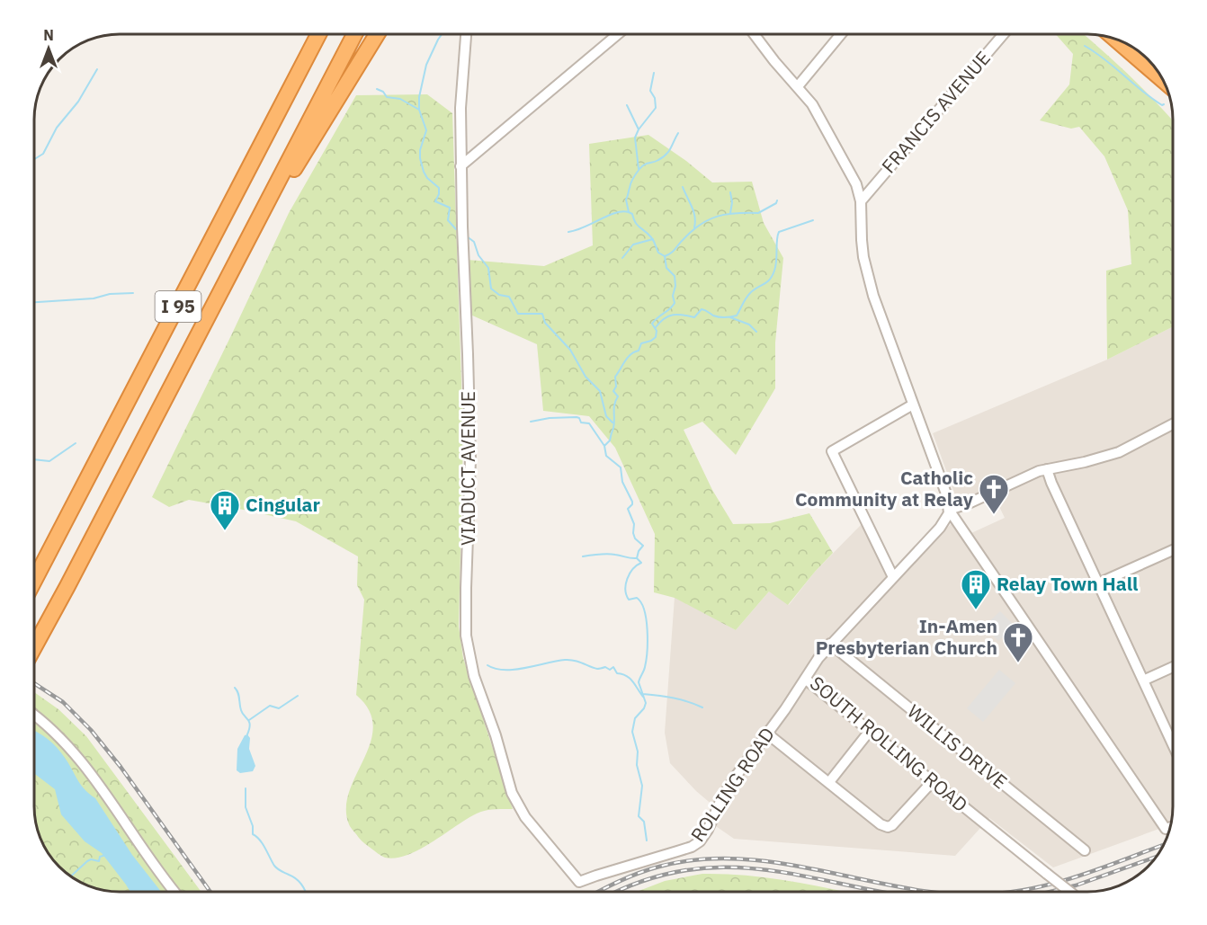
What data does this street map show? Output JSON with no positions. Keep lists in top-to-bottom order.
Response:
{
  "streets": {
    "highway": ["I 95"],
    "street": [
      "FRANCIS AVENUE",
      "VIADUCT AVENUE",
      "SOUTH ROLLING ROAD",
      "WILLIS DRIVE",
      "ROLLING ROAD"
    ]
  },
  "crossings": [
    ["VIADUCT AVENUE", "ROLLING ROAD"],
    ["SOUTH ROLLING ROAD", "WILLIS DRIVE"],
    ["SOUTH ROLLING ROAD", "ROLLING ROAD"]
  ],
  "places": {
    "church": ["Catholic Community at Relay", "In-Amen Presbyterian Church"],
    "building": ["Cingular", "Relay Town Hall"]
  },
  "north": "top"
}
